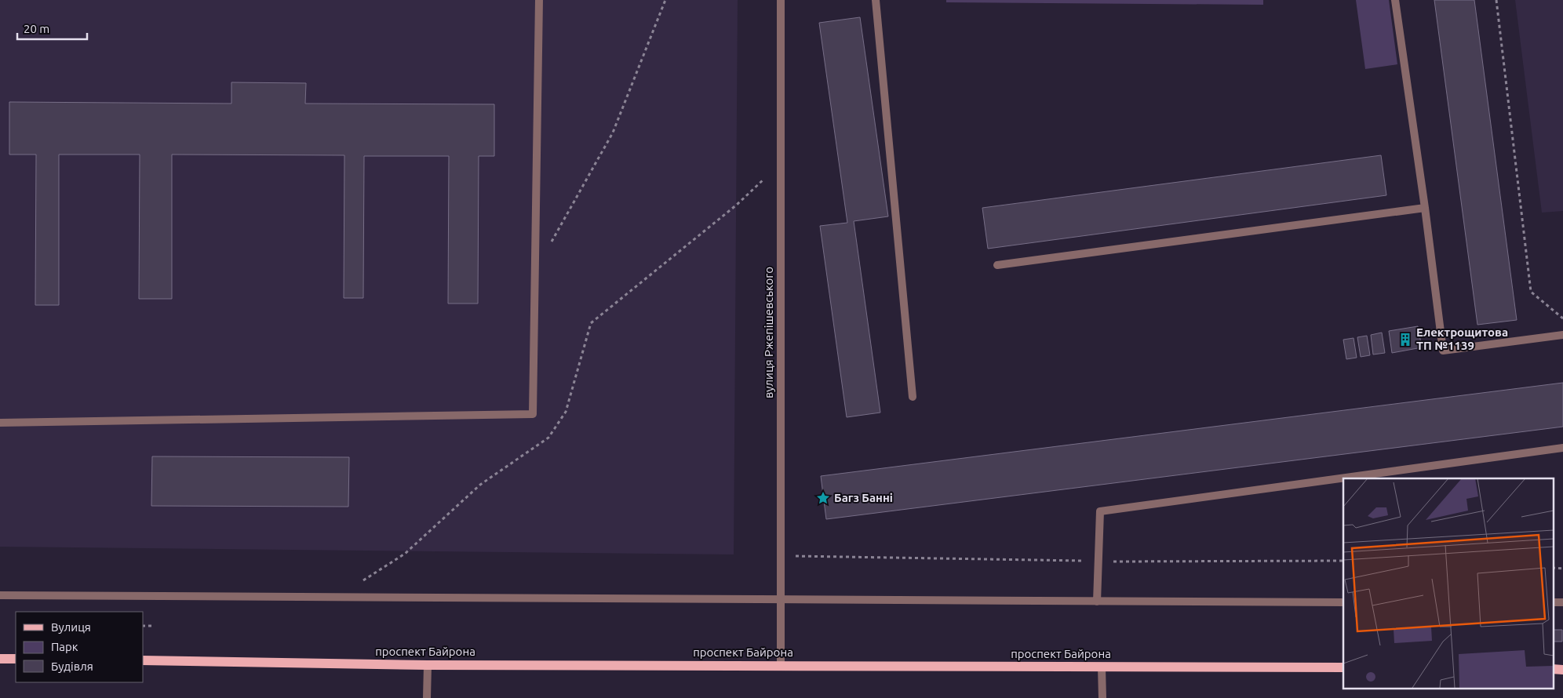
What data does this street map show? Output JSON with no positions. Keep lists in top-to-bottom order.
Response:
{
  "streets": {
    "main road": ["проспект Байрона"],
    "street": ["вулиця Ржепішевського"]
  },
  "crossings": [
    ["вулиця Ржепішевського", "проспект Байрона"]
  ],
  "places": {
    "building": ["Електрощитова ТП №1139"],
    "place": ["Багз Банні"]
  },
  "legend": ["Вулиця", "Парк", "Будівля"],
  "scale_bar": "20 m"
}
